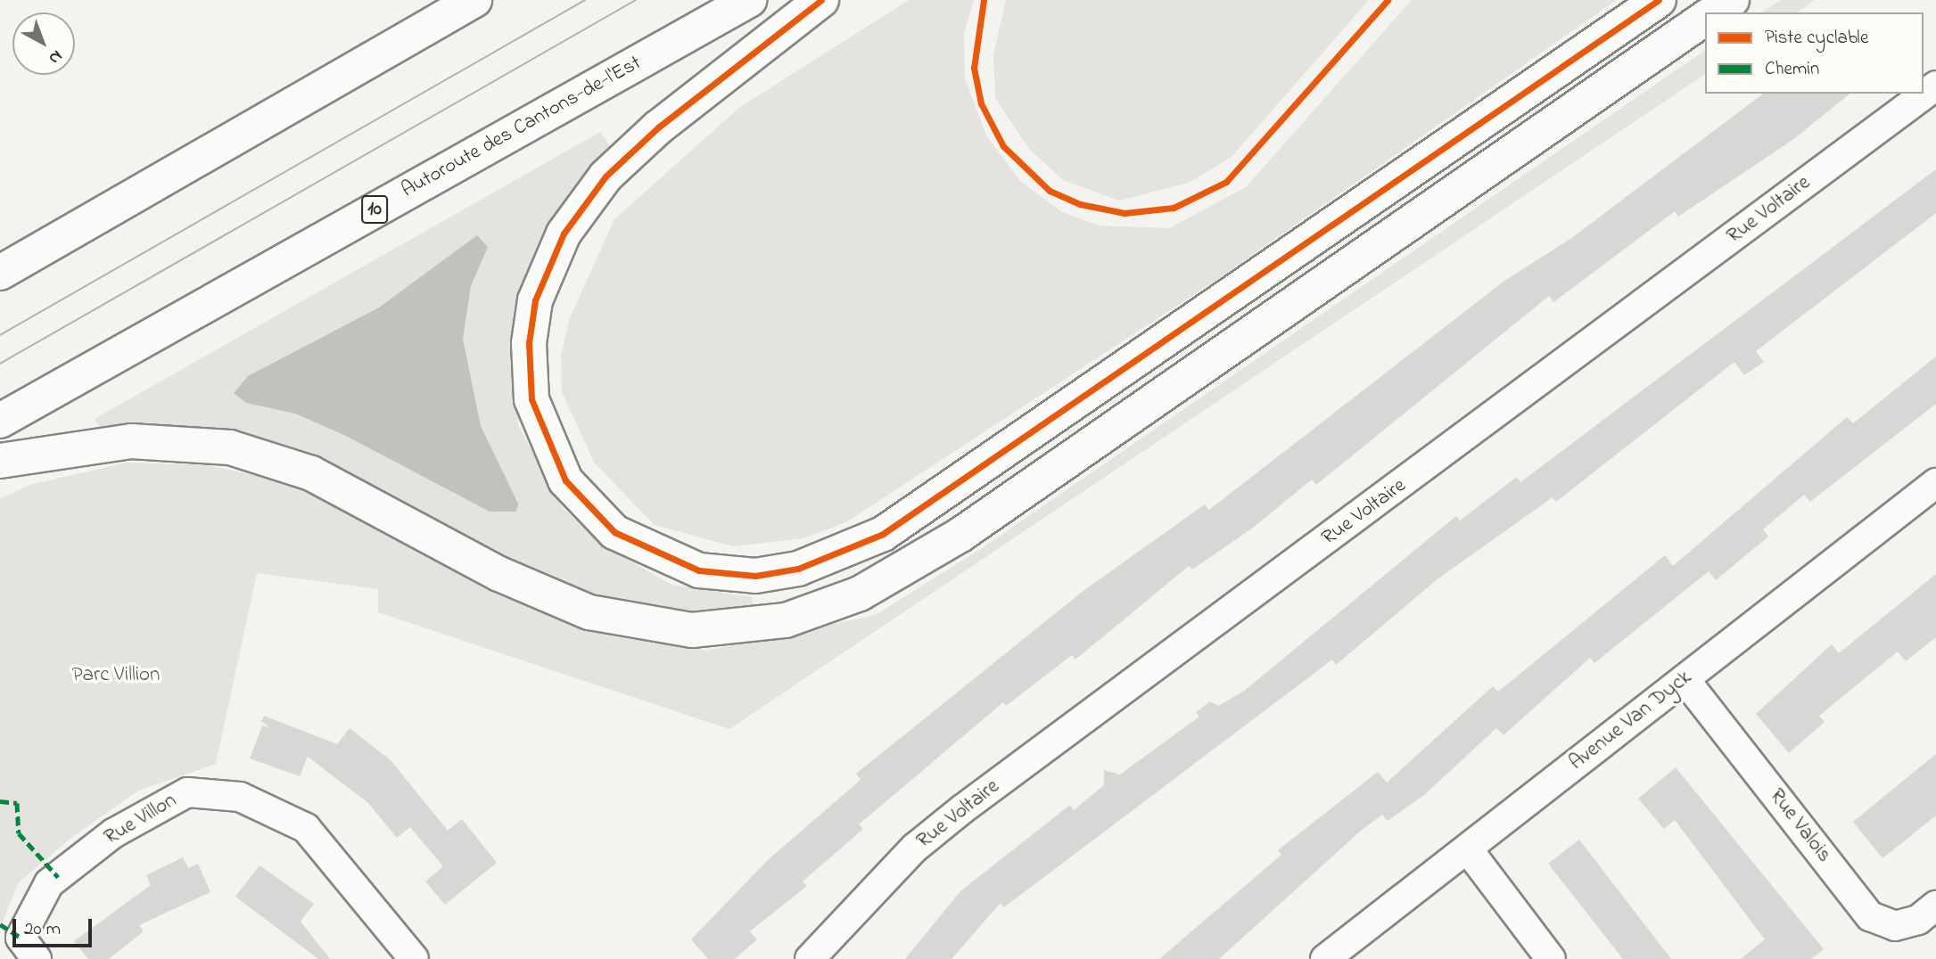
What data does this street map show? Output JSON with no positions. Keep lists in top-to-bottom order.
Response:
{
  "streets": {
    "highway": ["Autoroute des Cantons-de-l'Est", "10"],
    "street": [
      "Rue Voltaire",
      "Avenue Van Dyck",
      "Rue Villon",
      "Rue Valois"
    ]
  },
  "crossings": [
    ["Avenue Van Dyck", "Rue Valois"]
  ],
  "parks": ["Parc Villion"],
  "legend": ["Piste cyclable", "Chemin"],
  "scale_bar": "20 m",
  "north": "bottom right"
}
